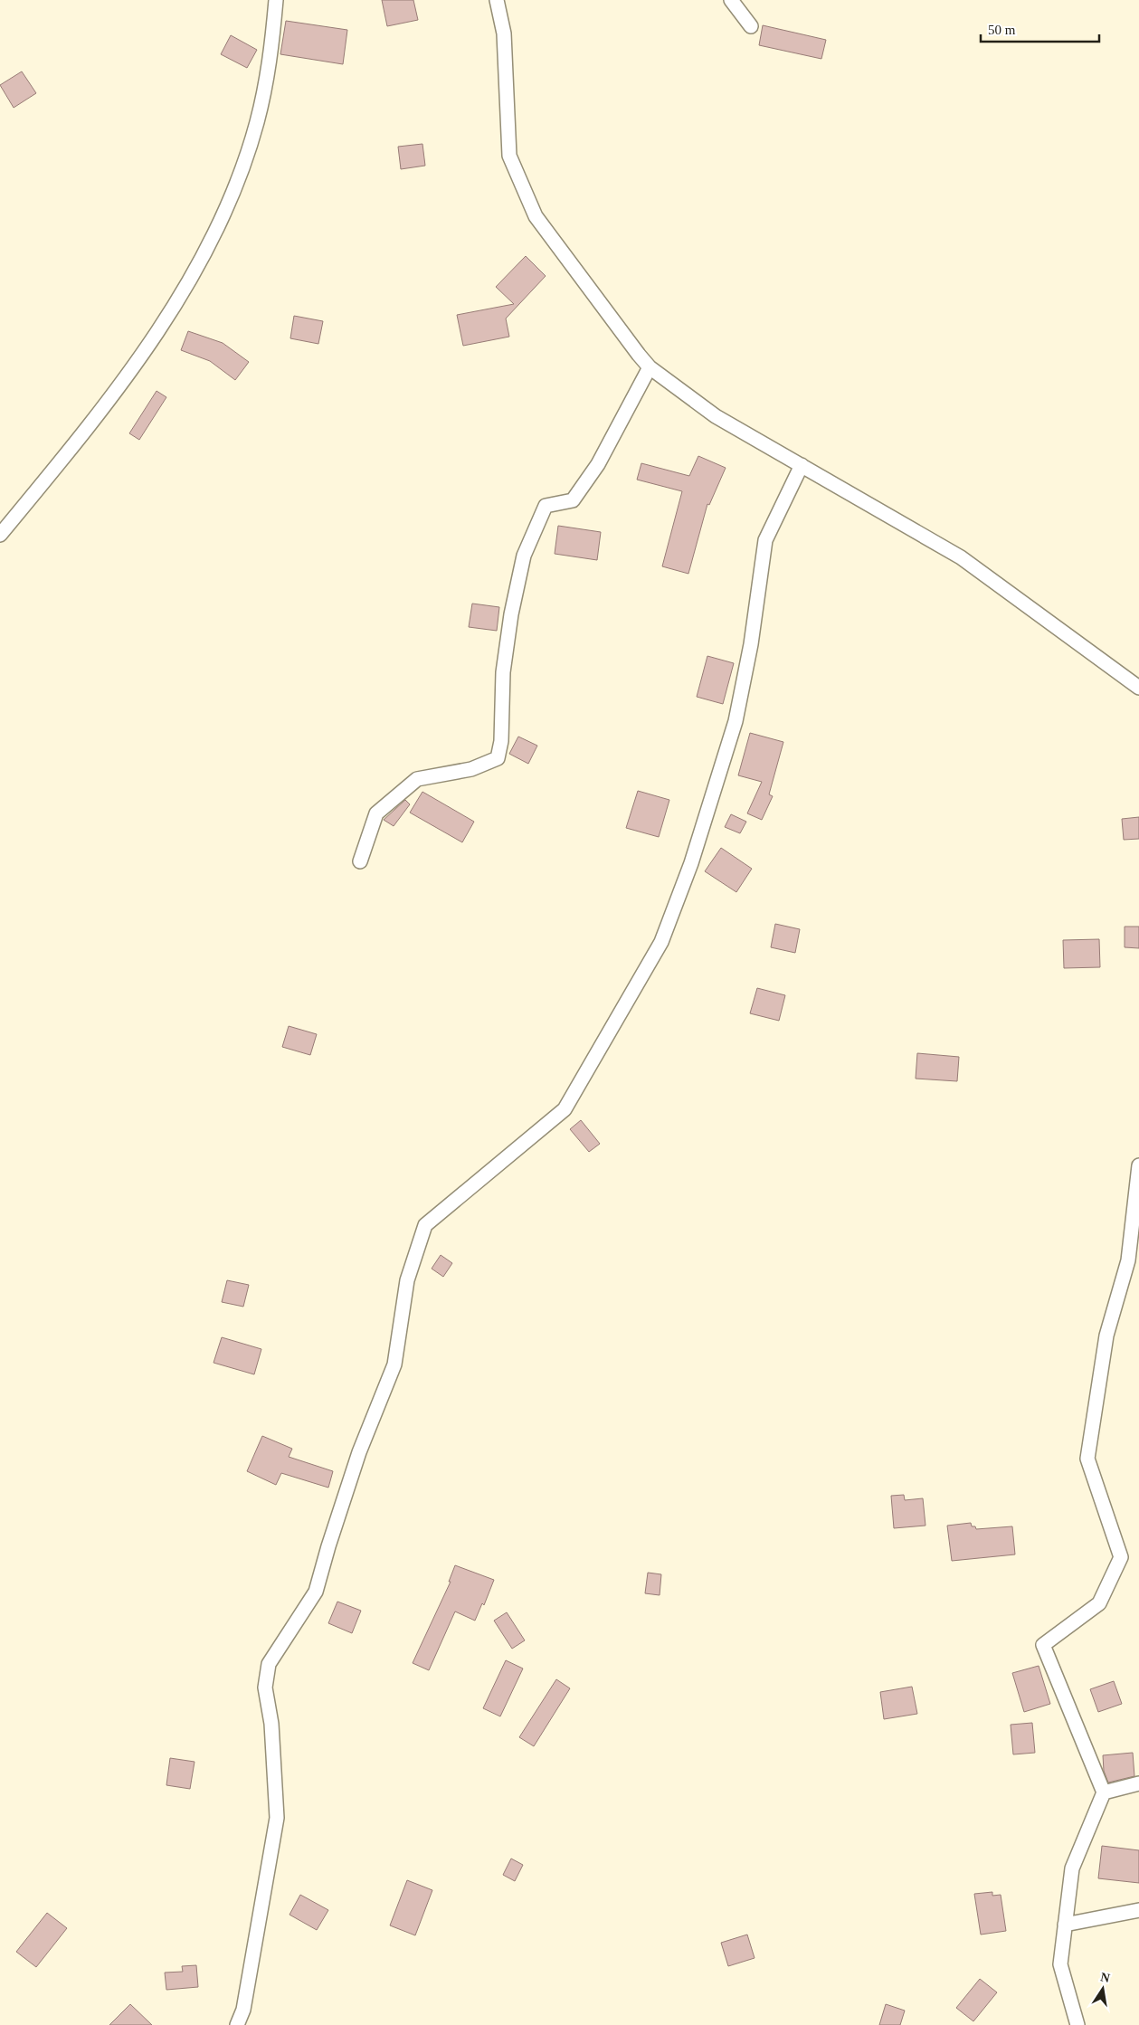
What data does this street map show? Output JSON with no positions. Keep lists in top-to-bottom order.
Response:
{
  "scale_bar": "50 m",
  "north": "top"
}
